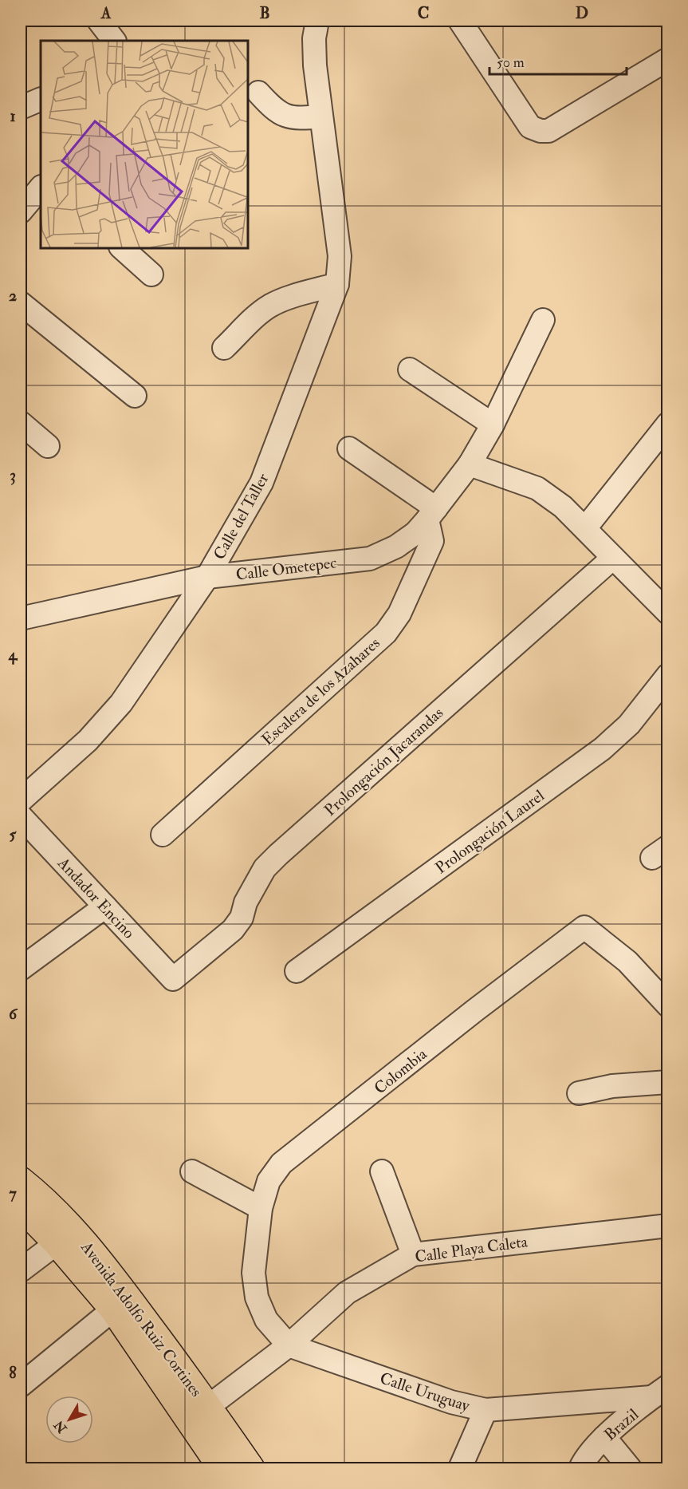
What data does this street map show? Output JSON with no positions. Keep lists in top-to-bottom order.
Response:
{
  "streets": {
    "main road": ["Avenida Adolfo Ruiz Cortines"],
    "street": [
      "Calle del Taller",
      "Calle Ometepec",
      "Escalera de los Azahares",
      "Prolongación Jacarandas",
      "Prolongación Laurel",
      "Andador Encino",
      "Colombia",
      "Calle Playa Caleta",
      "Calle Uruguay",
      "Brazil"
    ]
  },
  "crossings": [
    ["Calle del Taller", "Calle Ometepec"],
    ["Calle Ometepec", "Escalera de los Azahares"],
    ["Prolongación Jacarandas", "Andador Encino"],
    ["Colombia", "Calle Playa Caleta"],
    ["Colombia", "Calle Uruguay"],
    ["Calle Playa Caleta", "Avenida Adolfo Ruiz Cortines"],
    ["Calle Playa Caleta", "Calle Uruguay"],
    ["Calle Uruguay", "Brazil"]
  ],
  "scale_bar": "50 m",
  "north": "bottom left",
  "grid": {
    "columns": [
      "A",
      "B",
      "C",
      "D"
    ],
    "rows": [
      "1",
      "2",
      "3",
      "4",
      "5",
      "6",
      "7",
      "8"
    ]
  }
}
